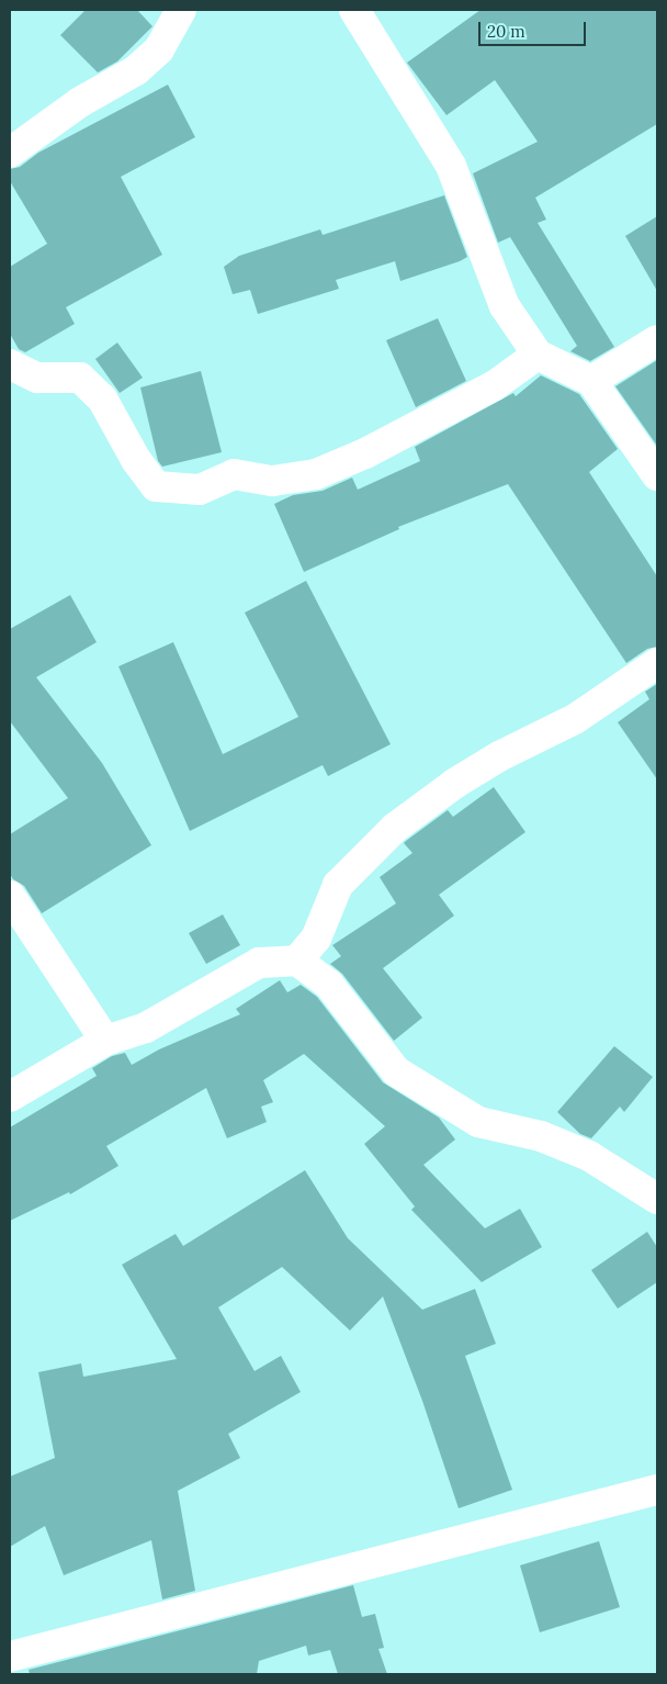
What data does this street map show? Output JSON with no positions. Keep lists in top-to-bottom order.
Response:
{
  "scale_bar": "20 m"
}
